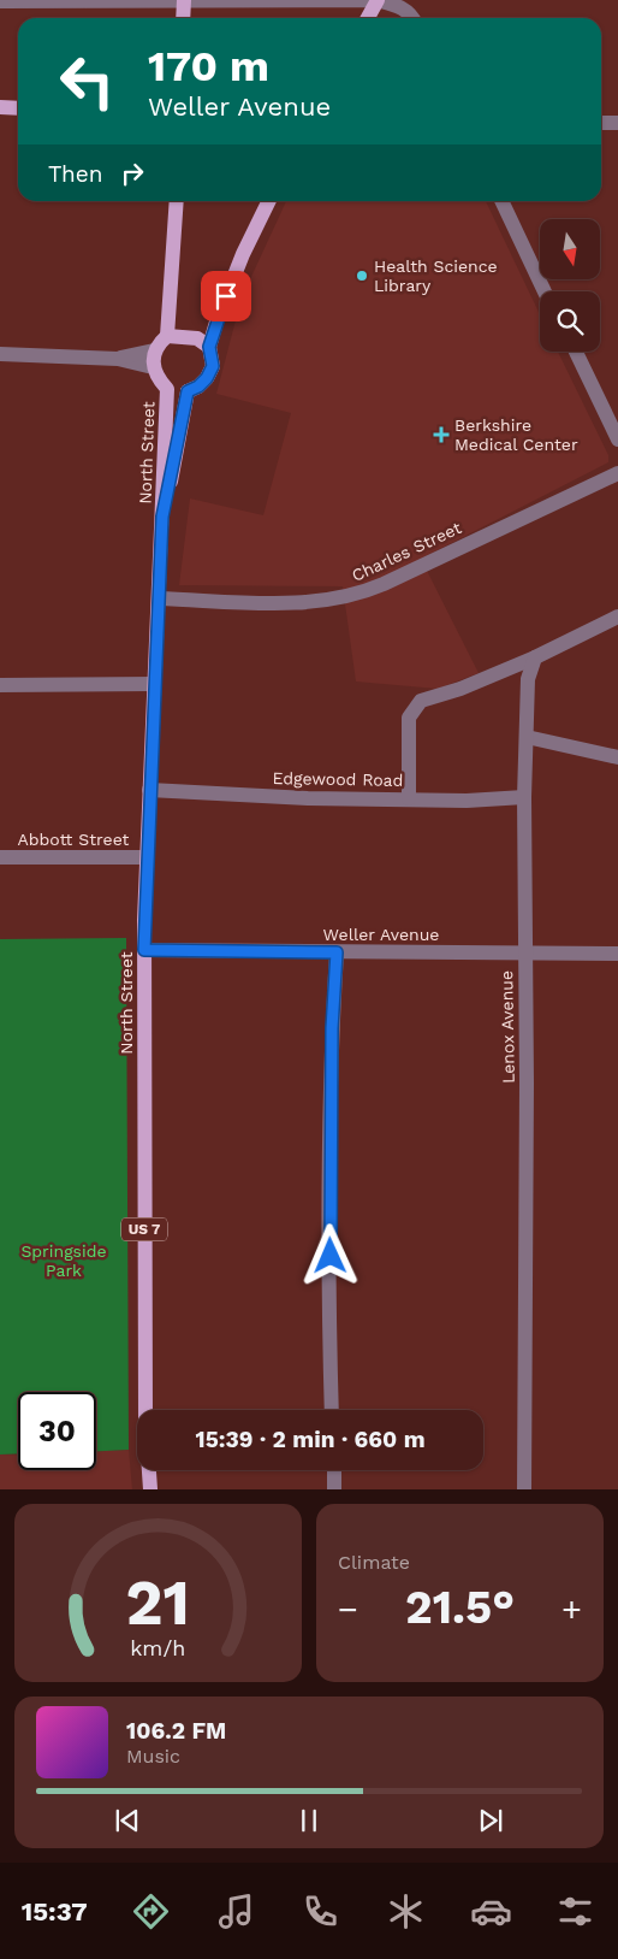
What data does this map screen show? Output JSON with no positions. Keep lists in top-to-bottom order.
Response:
{
  "streets": {
    "main road": ["North Street", "US 7"],
    "street": [
      "Charles Street",
      "Edgewood Road",
      "Abbott Street",
      "Weller Avenue",
      "Lenox Avenue"
    ]
  },
  "crossings": [
    ["North Street", "Charles Street"],
    ["North Street", "Edgewood Road"],
    ["North Street", "Abbott Street"],
    ["North Street", "Weller Avenue"],
    ["Edgewood Road", "Lenox Avenue"],
    ["Weller Avenue", "Lenox Avenue"]
  ],
  "parks": ["Springside Park"],
  "places": {
    "other": ["Health Science Library"],
    "health": ["Berkshire Medical Center"]
  },
  "north": "bottom",
  "page": {
    "turn": ["170 m", "Weller Avenue"],
    "then": "Then",
    "limit": "30",
    "trip": "15:39 · 2 min · 660 m",
    "tile": "Climate",
    "heat": ["−", "21.5°", "+"],
    "song": ["106.2 FM", "Music"],
    "tabs": "15:37",
    "gauge": ["21", "km/h"]
  }
}
